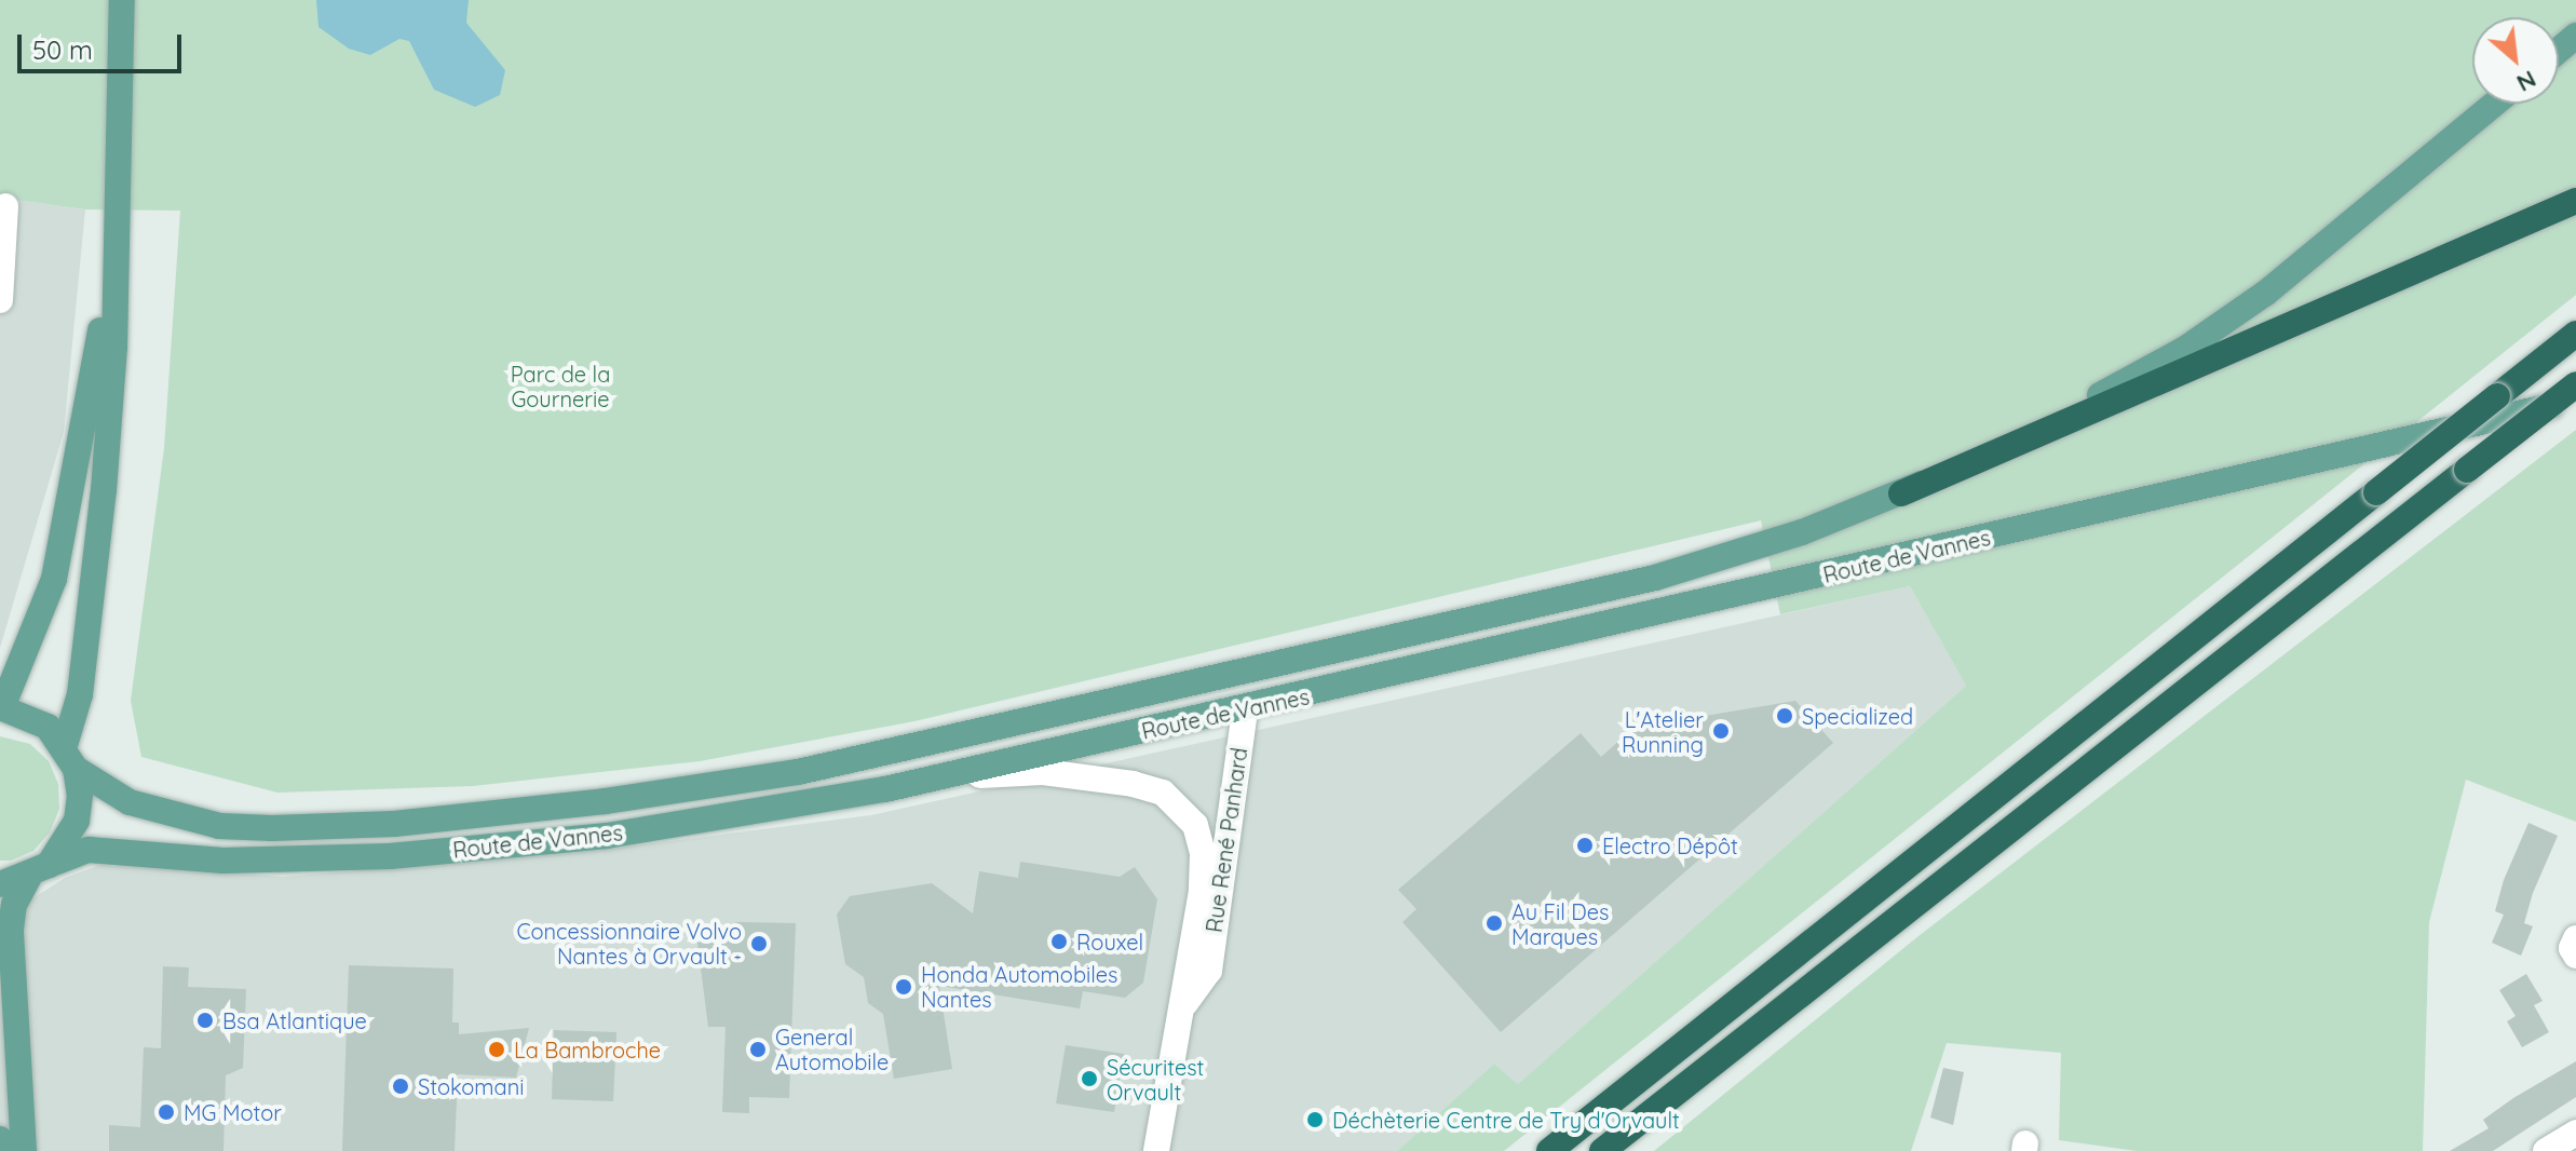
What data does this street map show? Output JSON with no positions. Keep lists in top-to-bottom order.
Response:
{
  "streets": {
    "main road": ["Route de Vannes"],
    "street": ["Rue René Panhard"]
  },
  "crossings": [
    ["Route de Vannes", "Rue René Panhard"]
  ],
  "parks": ["Parc de la Gournerie"],
  "places": [
    "Specialized",
    "L'Atelier Running",
    "Electro Dépôt",
    "Au Fil Des Marques",
    "Rouxel",
    "Concessionnaire Volvo Nantes à Orvault -",
    "Honda Automobiles Nantes",
    "Bsa Atlantique",
    "La Bambroche",
    "General Automobile",
    "Sécuritest Orvault",
    "Stokomani",
    "MG Motor",
    "Déchèterie Centre de Try d'Orvault"
  ],
  "scale_bar": "50 m",
  "north": "bottom right"
}
